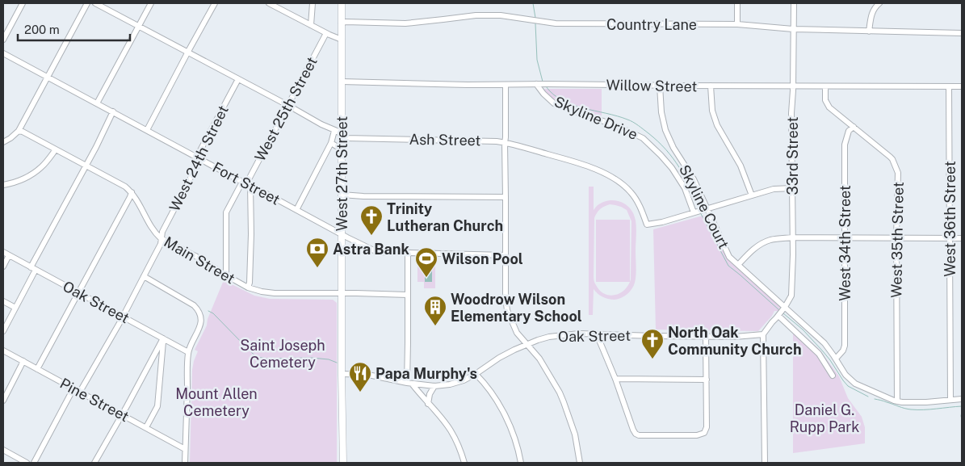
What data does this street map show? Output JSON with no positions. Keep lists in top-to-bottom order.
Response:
{
  "streets": {
    "main road": ["West 27th Street"],
    "street": [
      "Country Lane",
      "Willow Street",
      "West 25th Street",
      "Skyline Drive",
      "Ash Street",
      "33rd Street",
      "West 24th Street",
      "Fort Street",
      "Skyline Court",
      "West 36th Street",
      "West 35th Street",
      "West 34th Street",
      "Main Street",
      "Oak Street",
      "Pine Street"
    ]
  },
  "crossings": [
    ["Country Lane", "33rd Street"],
    ["Country Lane", "West 27th Street"],
    ["Willow Street", "Skyline Drive"],
    ["Willow Street", "33rd Street"],
    ["Willow Street", "West 27th Street"],
    ["Willow Street", "Skyline Court"],
    ["Willow Street", "West 36th Street"],
    ["Willow Street", "West 35th Street"],
    ["West 25th Street", "Ash Street"],
    ["West 25th Street", "Fort Street"],
    ["West 25th Street", "Main Street"],
    ["Skyline Drive", "Ash Street"],
    ["Ash Street", "33rd Street"],
    ["Ash Street", "West 24th Street"],
    ["Ash Street", "West 27th Street"],
    ["Ash Street", "Skyline Court"],
    ["33rd Street", "Skyline Court"],
    ["33rd Street", "Oak Street"],
    ["West 24th Street", "Fort Street"],
    ["West 24th Street", "Main Street"],
    ["West 24th Street", "Oak Street"],
    ["West 24th Street", "Pine Street"],
    ["West 27th Street", "Fort Street"],
    ["West 27th Street", "Main Street"],
    ["West 27th Street", "Oak Street"],
    ["West 35th Street", "West 34th Street"]
  ],
  "parks": ["Saint Joseph Cemetery", "Mount Allen Cemetery", "Daniel G. Rupp Park"],
  "places": {
    "church": ["Trinity Lutheran Church", "North Oak Community Church"],
    "bank": ["Astra Bank"],
    "sports": ["Wilson Pool"],
    "building": ["Woodrow Wilson Elementary School"],
    "restaurant": ["Papa Murphy's"]
  },
  "scale_bar": "200 m"
}
